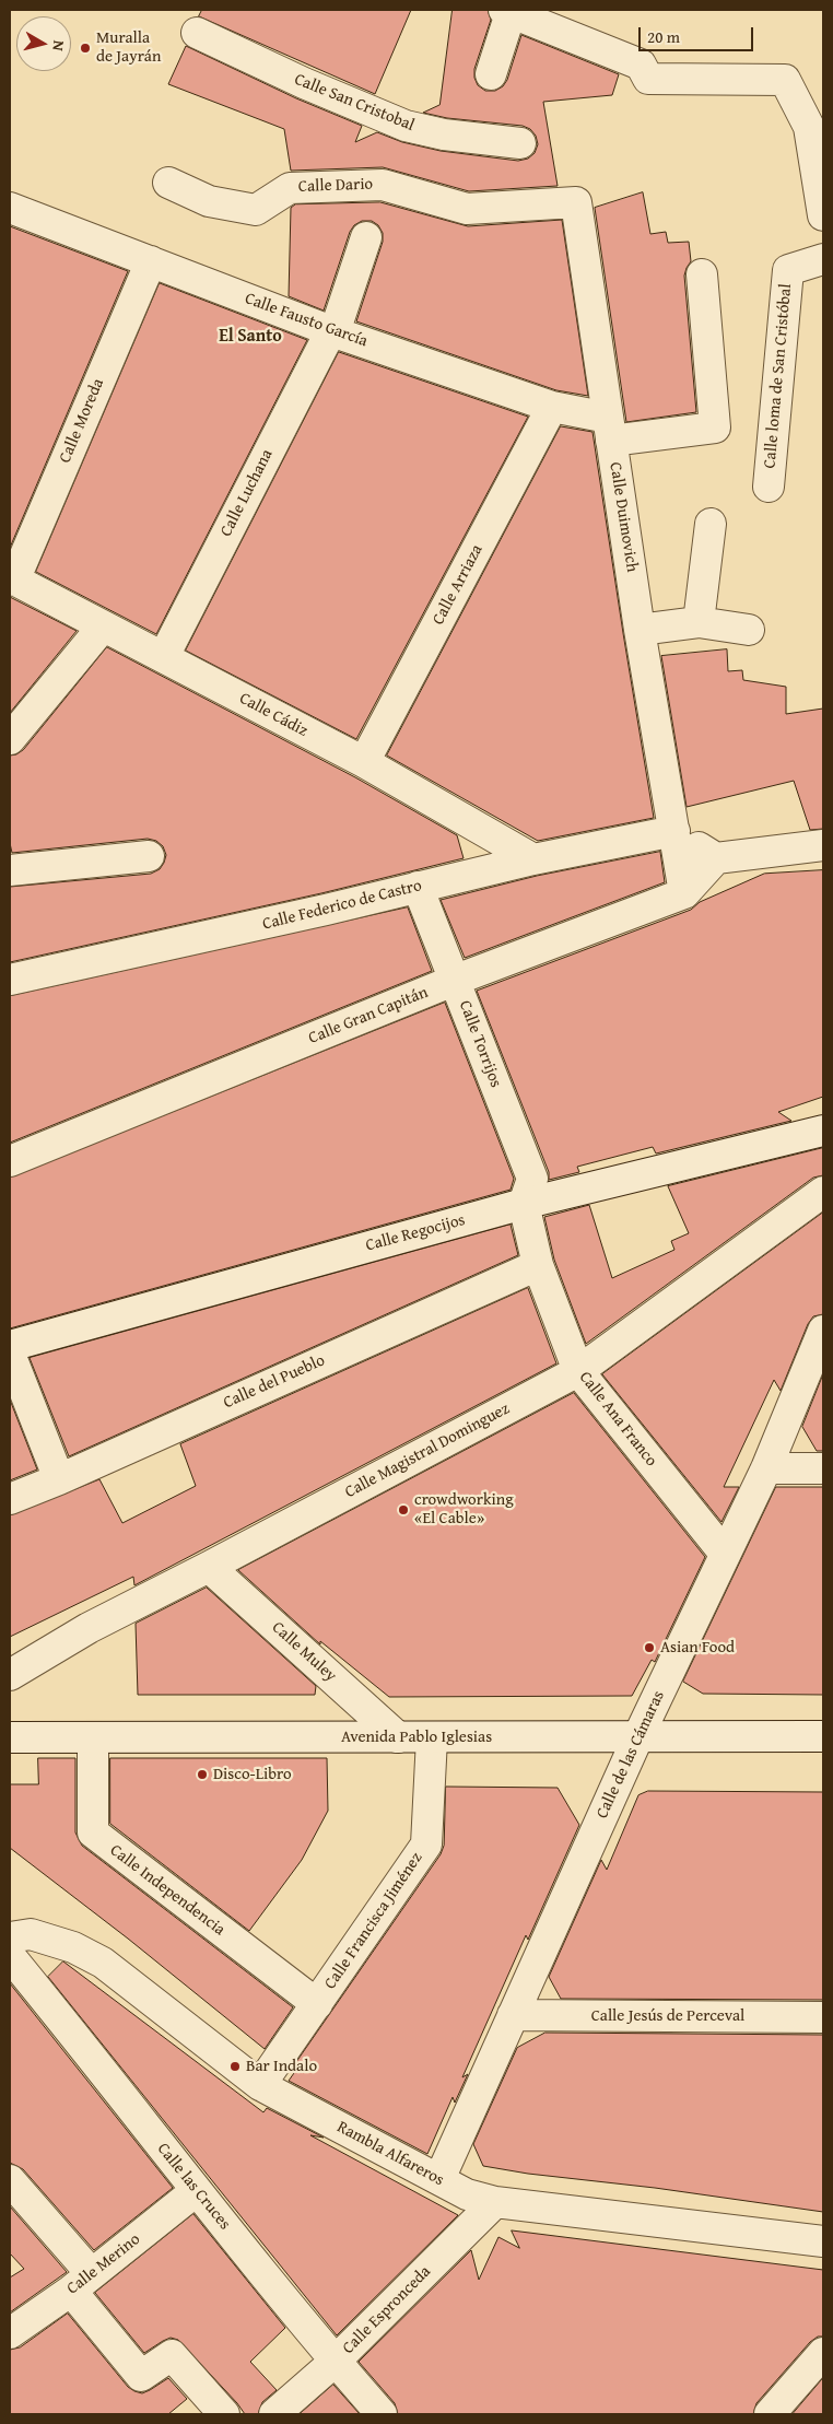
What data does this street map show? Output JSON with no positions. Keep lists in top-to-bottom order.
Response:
{
  "streets": {
    "street": [
      "Calle San Cristobal",
      "Calle Dario",
      "Calle Fausto García",
      "Calle loma de San Cristóbal",
      "Calle Moreda",
      "Calle Luchana",
      "Calle Duimovich",
      "Calle Arriaza",
      "Calle Cádiz",
      "Calle Federico de Castro",
      "Calle Gran Capitán",
      "Calle Torrijos",
      "Calle Regocijos",
      "Calle del Pueblo",
      "Calle Ana Franco",
      "Calle Magistral Dominguez",
      "Calle Muley",
      "Avenida Pablo Iglesias",
      "Calle de las Cámaras",
      "Calle Independencia",
      "Calle Francisca Jiménez",
      "Calle Jesús de Perceval",
      "Rambla Alfareros",
      "Calle las Cruces",
      "Calle Merino",
      "Calle Espronceda"
    ]
  },
  "crossings": [
    ["Calle Dario", "Calle Duimovich"],
    ["Calle Fausto García", "Calle Moreda"],
    ["Calle Fausto García", "Calle Luchana"],
    ["Calle Fausto García", "Calle Duimovich"],
    ["Calle Fausto García", "Calle Arriaza"],
    ["Calle Moreda", "Calle Cádiz"],
    ["Calle Luchana", "Calle Cádiz"],
    ["Calle Duimovich", "Calle Federico de Castro"],
    ["Calle Duimovich", "Calle Gran Capitán"],
    ["Calle Arriaza", "Calle Cádiz"],
    ["Calle Cádiz", "Calle Federico de Castro"],
    ["Calle Federico de Castro", "Calle Torrijos"],
    ["Calle Gran Capitán", "Calle Torrijos"],
    ["Calle Torrijos", "Calle Regocijos"],
    ["Calle Torrijos", "Calle Ana Franco"],
    ["Calle Regocijos", "Calle Ana Franco"],
    ["Calle del Pueblo", "Calle Ana Franco"],
    ["Calle Ana Franco", "Calle Magistral Dominguez"],
    ["Calle Ana Franco", "Calle de las Cámaras"],
    ["Calle Magistral Dominguez", "Calle Muley"],
    ["Calle Muley", "Avenida Pablo Iglesias"],
    ["Avenida Pablo Iglesias", "Calle de las Cámaras"],
    ["Avenida Pablo Iglesias", "Calle Independencia"],
    ["Avenida Pablo Iglesias", "Calle Francisca Jiménez"],
    ["Calle de las Cámaras", "Calle Jesús de Perceval"],
    ["Calle de las Cámaras", "Rambla Alfareros"],
    ["Calle Independencia", "Calle Francisca Jiménez"],
    ["Calle Francisca Jiménez", "Rambla Alfareros"],
    ["Rambla Alfareros", "Calle Espronceda"],
    ["Calle las Cruces", "Calle Merino"],
    ["Calle las Cruces", "Calle Espronceda"]
  ],
  "districts": ["El Santo"],
  "places": [
    "Muralla de Jayrán",
    "crowdworking «El Cable»",
    "Asian Food",
    "Disco-Libro",
    "Bar Indalo"
  ],
  "scale_bar": "20 m",
  "north": "right"
}
